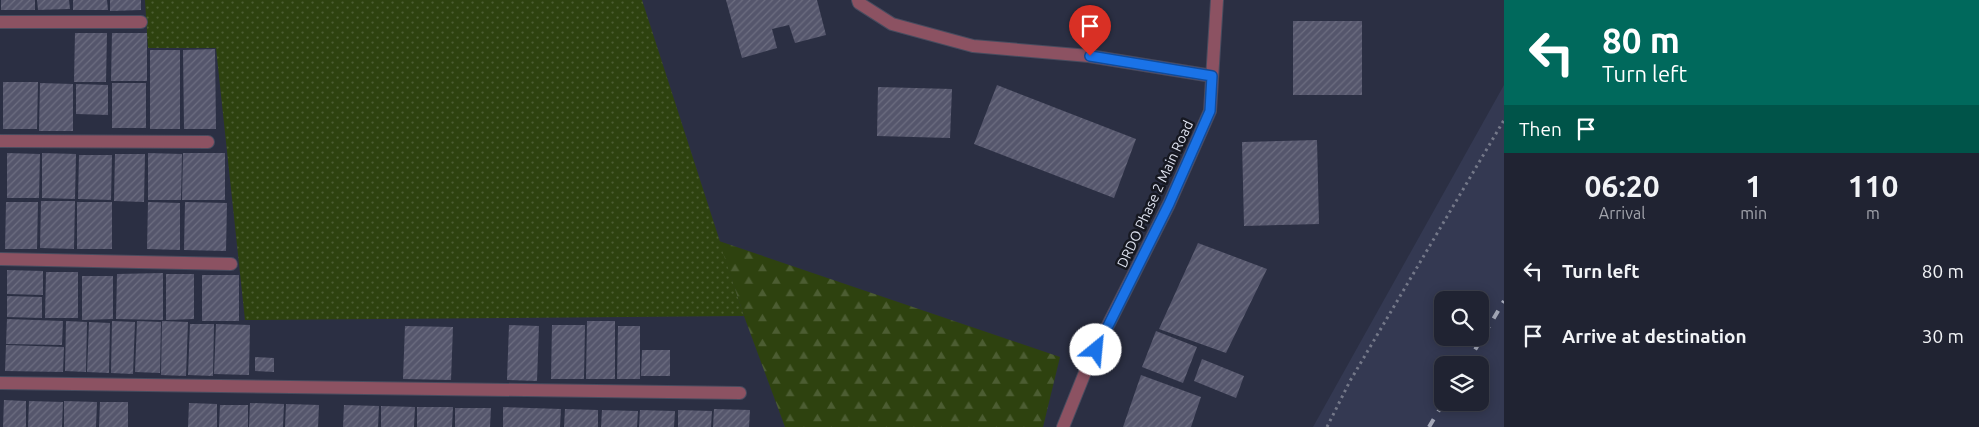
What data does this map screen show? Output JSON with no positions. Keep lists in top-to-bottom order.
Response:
{
  "streets": {
    "street": ["DRDO Phase 2 Main Road"]
  },
  "page": {
    "turn": ["80 m", "Turn left"],
    "then": "Then",
    "eta": [
      "06:20",
      "Arrival",
      "1",
      "min",
      "110",
      "m"
    ],
    "list": [
      {
        "name": "Turn left",
        "value": "80 m"
      },
      {
        "name": "Arrive at destination",
        "value": "30 m"
      }
    ]
  }
}
